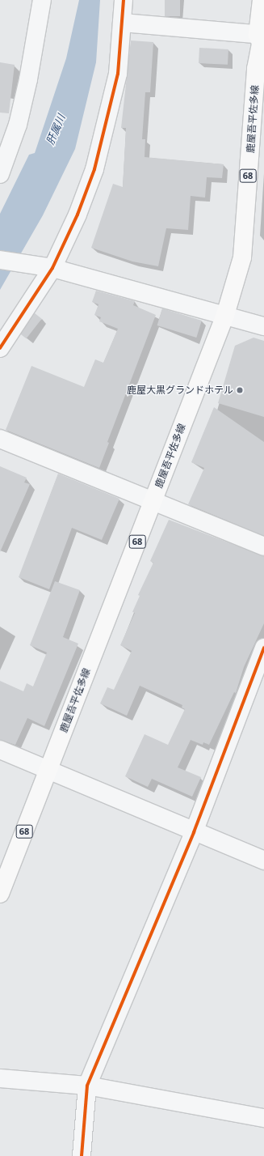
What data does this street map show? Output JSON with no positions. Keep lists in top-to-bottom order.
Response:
{
  "streets": {
    "main road": ["鹿屋吾平佐多線", "68"]
  },
  "water": ["肝属川"],
  "places": ["鹿屋大黒グランドホテル"]
}
